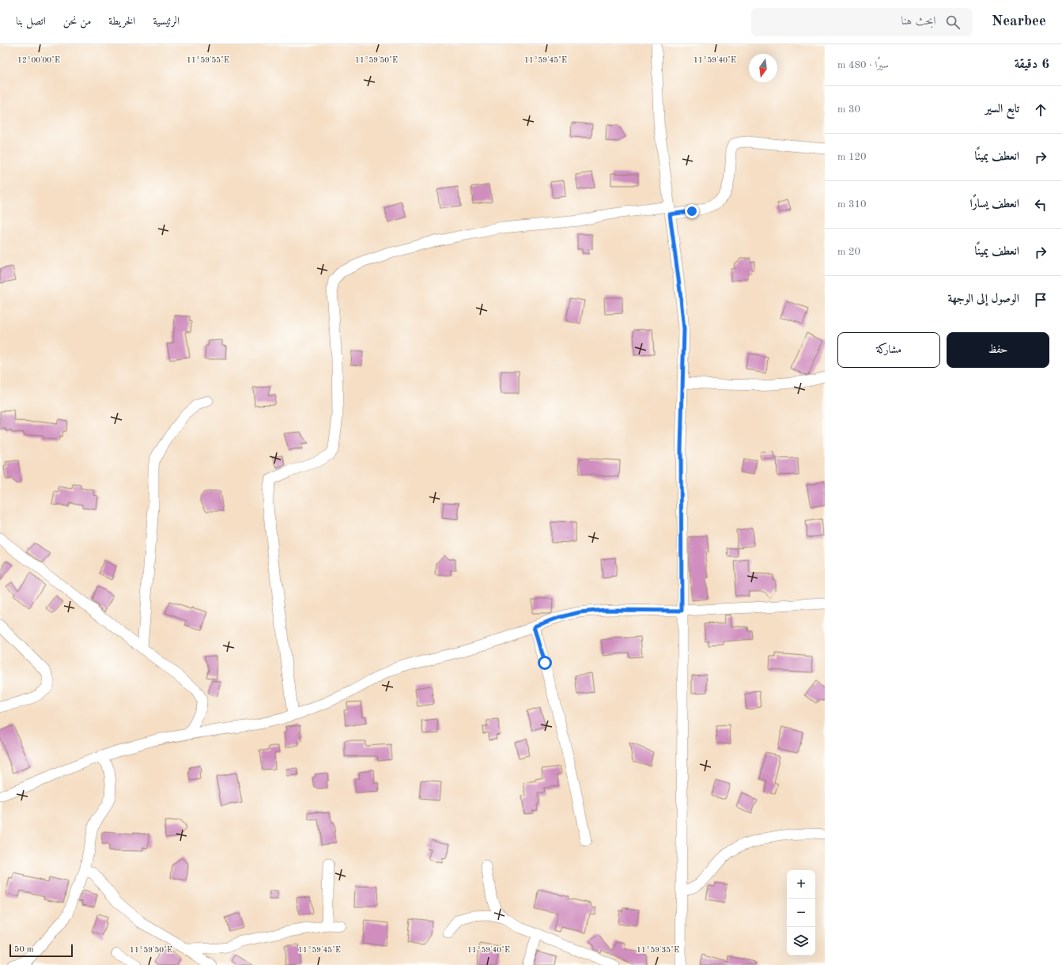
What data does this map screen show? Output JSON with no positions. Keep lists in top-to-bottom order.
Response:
{
  "scale_bar": "50 m",
  "north": "bottom",
  "page": {
    "header": "Nearbee",
    "search": "ابحث هنا",
    "nav": [
      "الرئيسية",
      "الخريطة",
      "من نحن",
      "اتصل بنا"
    ],
    "heading": ["6 دقيقة", "سيرًا · 480 m"],
    "list": [
      ["تابع السير", "30 m"],
      ["انعطف يمينًا", "120 m"],
      ["انعطف يسارًا", "310 m"],
      ["انعطف يمينًا", "20 m"],
      "الوصول إلى الوجهة"
    ],
    "buttons": ["حفظ", "مشاركة"],
    "map_buttons": ["+", "−"],
    "scale": "50 m"
  },
  "coordinates": [
    "12°00'00\"E",
    "11°59'55\"E",
    "11°59'50\"E",
    "11°59'45\"E",
    "11°59'40\"E",
    "11°59'35\"E"
  ]
}
